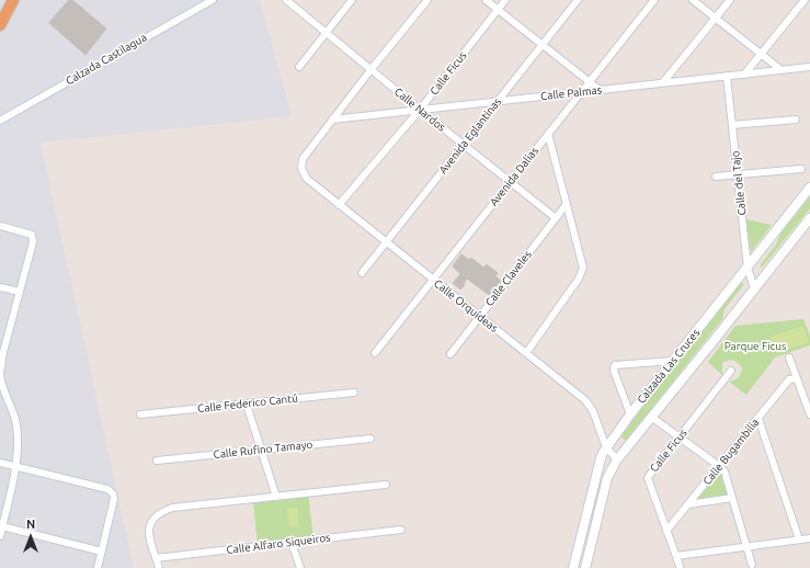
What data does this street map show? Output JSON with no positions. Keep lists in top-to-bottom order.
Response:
{
  "streets": {
    "street": [
      "Calzada Castilagua",
      "Calle Ficus",
      "Calle Palmas",
      "Calle Nardos",
      "Avenida Eglantinas",
      "Avenida Dalias",
      "Calle del Tajo",
      "Calle Claveles",
      "Calle Orquídeas",
      "Calzada Las Cruces",
      "Calle Federico Cantú",
      "Calle Rufino Tamayo",
      "Calle Bugambilia",
      "Calle Alfaro Siqueiros"
    ]
  },
  "crossings": [
    ["Calle Ficus", "Calle Palmas"],
    ["Calle Ficus", "Calle Nardos"],
    ["Calle Ficus", "Calle Orquídeas"],
    ["Calle Ficus", "Calle Bugambilia"],
    ["Calle Palmas", "Calle Nardos"],
    ["Calle Palmas", "Avenida Eglantinas"],
    ["Calle Palmas", "Avenida Dalias"],
    ["Calle Palmas", "Calle del Tajo"],
    ["Calle Palmas", "Calle Orquídeas"],
    ["Calle Nardos", "Avenida Eglantinas"],
    ["Calle Nardos", "Avenida Dalias"],
    ["Calle Nardos", "Calle Claveles"],
    ["Avenida Eglantinas", "Calle Orquídeas"],
    ["Avenida Dalias", "Calle Orquídeas"],
    ["Calle del Tajo", "Calzada Las Cruces"],
    ["Calle Claveles", "Calle Orquídeas"],
    ["Calle Orquídeas", "Calzada Las Cruces"]
  ],
  "parks": ["Parque Ficus"],
  "north": "top"
}
